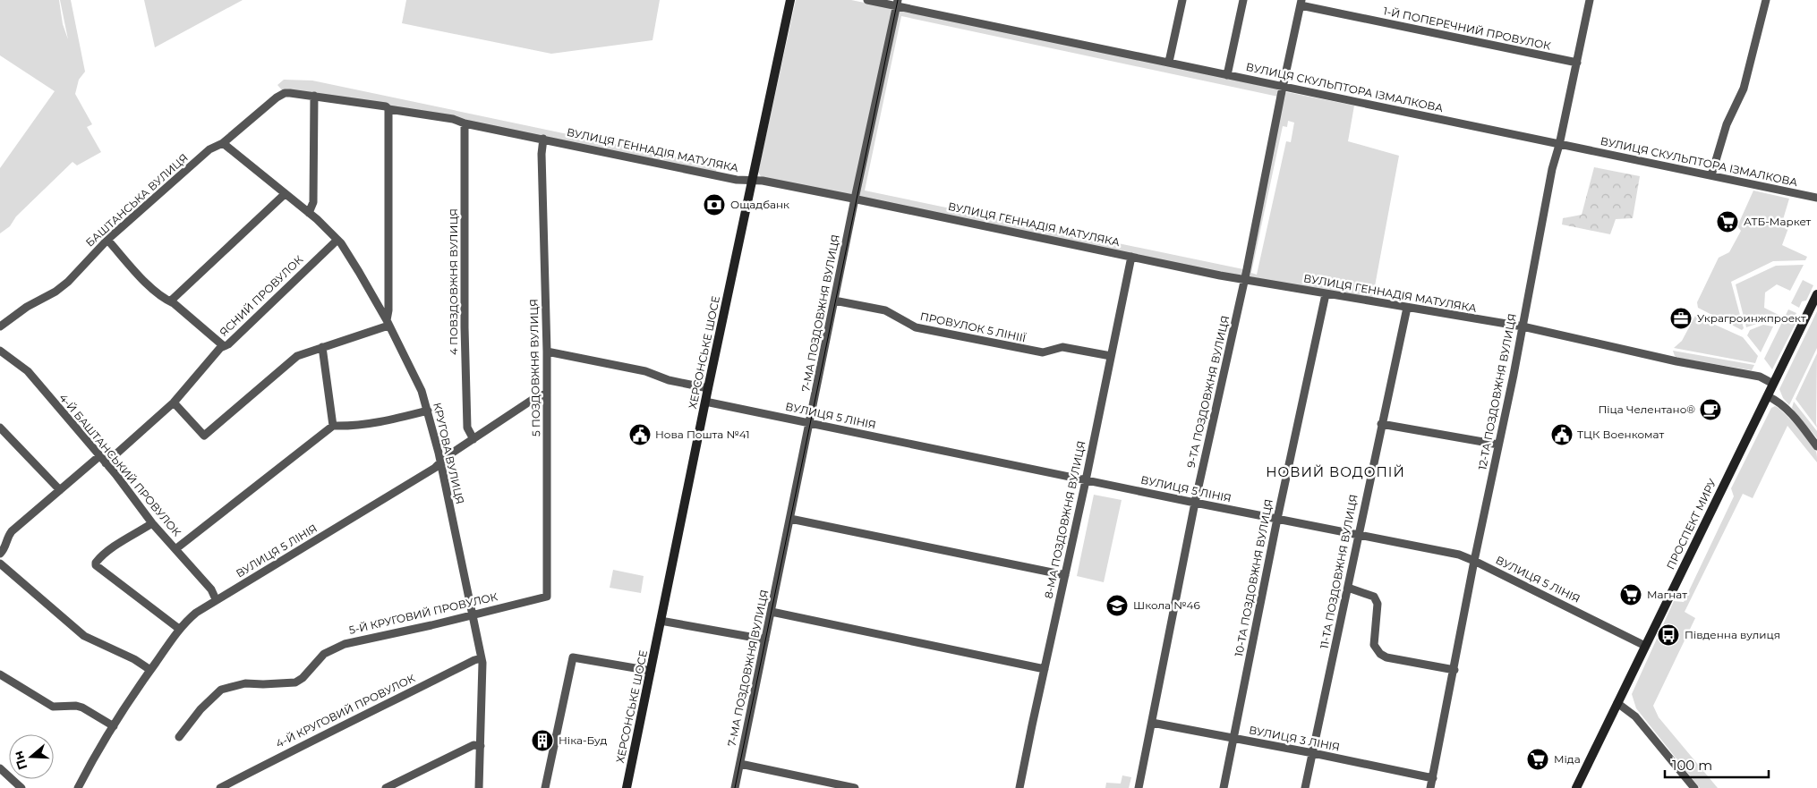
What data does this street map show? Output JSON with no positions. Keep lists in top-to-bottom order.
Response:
{
  "streets": {
    "main road": ["ХЕРСОНСЬКЕ ШОСЕ", "ПРОСПЕКТ МИРУ"],
    "street": [
      "1-Й ПОПЕРЕЧНИЙ ПРОВУЛОК",
      "ВУЛИЦЯ СКУЛЬПТОРА ІЗМАЛКОВА",
      "ВУЛИЦЯ ГЕННАДІЯ МАТУЛЯКА",
      "БАШТАНСЬКА ВУЛИЦЯ",
      "4 ПОВЗДОВЖНЯ ВУЛИЦЯ",
      "ЯСНИЙ ПРОВУЛОК",
      "7-МА ПОЗДОВЖНЯ ВУЛИЦЯ",
      "ПРОВУЛОК 5 ЛІНІІЇ",
      "5 ПОЗДОВЖНЯ ВУЛИЦЯ",
      "9-ТА ПОЗДОВЖНЯ ВУЛИЦЯ",
      "12-ТА ПОЗДОВЖНЯ ВУЛИЦЯ",
      "ВУЛИЦЯ 5 ЛІНІЯ",
      "КРУГОВА ВУЛИЦЯ",
      "4-Й БАШТАНСЬКИЙ ПРОВУЛОК",
      "8-МА ПОЗДОВЖНЯ ВУЛИЦЯ",
      "11-ТА ПОЗДОВЖНЯ ВУЛИЦЯ",
      "10-ТА ПОЗДОВЖНЯ ВУЛИЦЯ",
      "5-Й КРУГОВИЙ ПРОВУЛОК",
      "4-Й КРУГОВИЙ ПРОВУЛОК",
      "ВУЛИЦЯ 3 ЛІНІЯ"
    ]
  },
  "crossings": [
    ["1-Й ПОПЕРЕЧНИЙ ПРОВУЛОК", "9-ТА ПОЗДОВЖНЯ ВУЛИЦЯ"],
    ["1-Й ПОПЕРЕЧНИЙ ПРОВУЛОК", "12-ТА ПОЗДОВЖНЯ ВУЛИЦЯ"],
    ["ВУЛИЦЯ СКУЛЬПТОРА ІЗМАЛКОВА", "7-МА ПОЗДОВЖНЯ ВУЛИЦЯ"],
    ["ВУЛИЦЯ СКУЛЬПТОРА ІЗМАЛКОВА", "9-ТА ПОЗДОВЖНЯ ВУЛИЦЯ"],
    ["ВУЛИЦЯ СКУЛЬПТОРА ІЗМАЛКОВА", "12-ТА ПОЗДОВЖНЯ ВУЛИЦЯ"],
    ["ВУЛИЦЯ ГЕННАДІЯ МАТУЛЯКА", "БАШТАНСЬКА ВУЛИЦЯ"],
    ["ВУЛИЦЯ ГЕННАДІЯ МАТУЛЯКА", "4 ПОВЗДОВЖНЯ ВУЛИЦЯ"],
    ["ВУЛИЦЯ ГЕННАДІЯ МАТУЛЯКА", "7-МА ПОЗДОВЖНЯ ВУЛИЦЯ"],
    ["ВУЛИЦЯ ГЕННАДІЯ МАТУЛЯКА", "ХЕРСОНСЬКЕ ШОСЕ"],
    ["ВУЛИЦЯ ГЕННАДІЯ МАТУЛЯКА", "5 ПОЗДОВЖНЯ ВУЛИЦЯ"],
    ["ВУЛИЦЯ ГЕННАДІЯ МАТУЛЯКА", "9-ТА ПОЗДОВЖНЯ ВУЛИЦЯ"],
    ["ВУЛИЦЯ ГЕННАДІЯ МАТУЛЯКА", "12-ТА ПОЗДОВЖНЯ ВУЛИЦЯ"],
    ["ВУЛИЦЯ ГЕННАДІЯ МАТУЛЯКА", "8-МА ПОЗДОВЖНЯ ВУЛИЦЯ"],
    ["ВУЛИЦЯ ГЕННАДІЯ МАТУЛЯКА", "ПРОСПЕКТ МИРУ"],
    ["ВУЛИЦЯ ГЕННАДІЯ МАТУЛЯКА", "11-ТА ПОЗДОВЖНЯ ВУЛИЦЯ"],
    ["ВУЛИЦЯ ГЕННАДІЯ МАТУЛЯКА", "10-ТА ПОЗДОВЖНЯ ВУЛИЦЯ"],
    ["БАШТАНСЬКА ВУЛИЦЯ", "КРУГОВА ВУЛИЦЯ"],
    ["4 ПОВЗДОВЖНЯ ВУЛИЦЯ", "ВУЛИЦЯ 5 ЛІНІЯ"],
    ["ЯСНИЙ ПРОВУЛОК", "КРУГОВА ВУЛИЦЯ"],
    ["ЯСНИЙ ПРОВУЛОК", "4-Й БАШТАНСЬКИЙ ПРОВУЛОК"],
    ["7-МА ПОЗДОВЖНЯ ВУЛИЦЯ", "ПРОВУЛОК 5 ЛІНІІЇ"],
    ["7-МА ПОЗДОВЖНЯ ВУЛИЦЯ", "ВУЛИЦЯ 5 ЛІНІЯ"],
    ["ПРОВУЛОК 5 ЛІНІІЇ", "8-МА ПОЗДОВЖНЯ ВУЛИЦЯ"],
    ["ХЕРСОНСЬКЕ ШОСЕ", "ВУЛИЦЯ 5 ЛІНІЯ"],
    ["5 ПОЗДОВЖНЯ ВУЛИЦЯ", "ВУЛИЦЯ 5 ЛІНІЯ"],
    ["5 ПОЗДОВЖНЯ ВУЛИЦЯ", "5-Й КРУГОВИЙ ПРОВУЛОК"],
    ["9-ТА ПОЗДОВЖНЯ ВУЛИЦЯ", "ВУЛИЦЯ 5 ЛІНІЯ"],
    ["9-ТА ПОЗДОВЖНЯ ВУЛИЦЯ", "ВУЛИЦЯ 3 ЛІНІЯ"],
    ["12-ТА ПОЗДОВЖНЯ ВУЛИЦЯ", "ВУЛИЦЯ 5 ЛІНІЯ"],
    ["12-ТА ПОЗДОВЖНЯ ВУЛИЦЯ", "ВУЛИЦЯ 3 ЛІНІЯ"],
    ["ВУЛИЦЯ 5 ЛІНІЯ", "КРУГОВА ВУЛИЦЯ"],
    ["ВУЛИЦЯ 5 ЛІНІЯ", "4-Й БАШТАНСЬКИЙ ПРОВУЛОК"],
    ["ВУЛИЦЯ 5 ЛІНІЯ", "8-МА ПОЗДОВЖНЯ ВУЛИЦЯ"],
    ["ВУЛИЦЯ 5 ЛІНІЯ", "ПРОСПЕКТ МИРУ"],
    ["ВУЛИЦЯ 5 ЛІНІЯ", "11-ТА ПОЗДОВЖНЯ ВУЛИЦЯ"],
    ["ВУЛИЦЯ 5 ЛІНІЯ", "10-ТА ПОЗДОВЖНЯ ВУЛИЦЯ"],
    ["КРУГОВА ВУЛИЦЯ", "5-Й КРУГОВИЙ ПРОВУЛОК"],
    ["КРУГОВА ВУЛИЦЯ", "4-Й КРУГОВИЙ ПРОВУЛОК"],
    ["11-ТА ПОЗДОВЖНЯ ВУЛИЦЯ", "ВУЛИЦЯ 3 ЛІНІЯ"],
    ["10-ТА ПОЗДОВЖНЯ ВУЛИЦЯ", "ВУЛИЦЯ 3 ЛІНІЯ"]
  ],
  "districts": ["НОВИЙ ВОДОПІЙ"],
  "places": {
    "bank": ["Ощадбанк"],
    "supermarket": ["АТБ-Маркет", "Магнат", "Міда"],
    "office": ["Украгроинжпроект"],
    "cafe": ["Піца Челентано®"],
    "public building": ["Нова Пошта №41", "ТЦК Военкомат"],
    "school or university": ["Школа №46"],
    "bus stop": ["Південна вулиця"],
    "building": ["Ніка-Буд"]
  },
  "scale_bar": "100 m",
  "north": "left"
}
